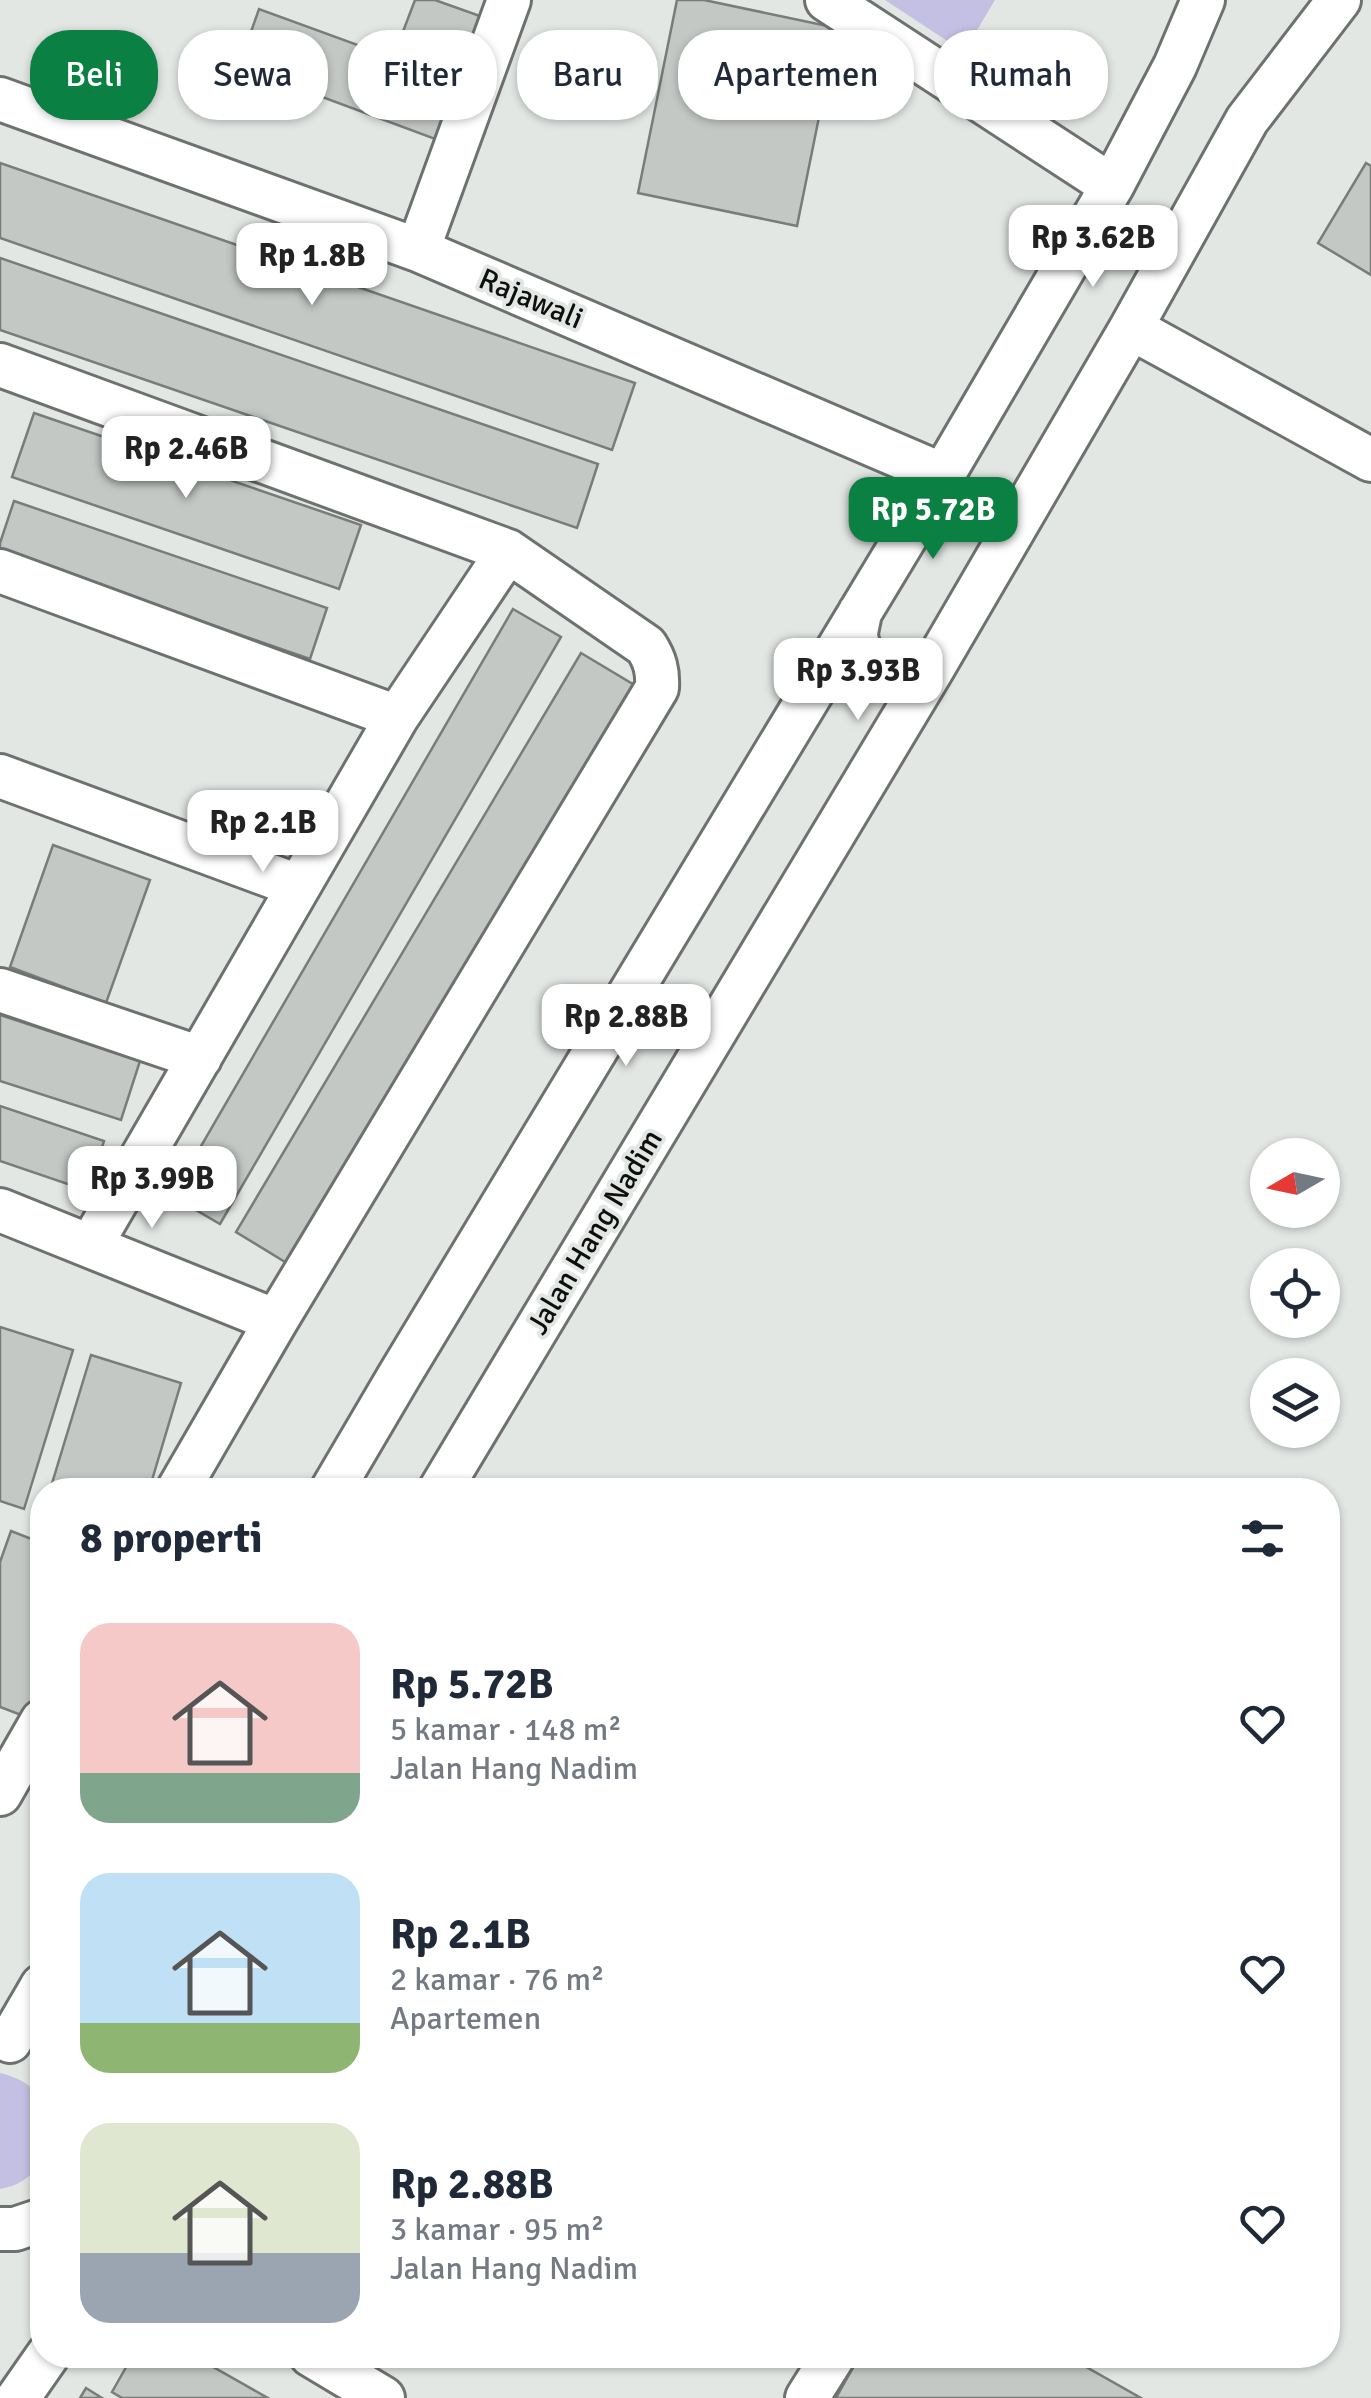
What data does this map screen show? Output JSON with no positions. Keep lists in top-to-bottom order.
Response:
{
  "streets": {
    "street": ["Rajawali", "Jalan Hang Nadim"]
  },
  "north": "left",
  "page": {
    "chip": [
      "Beli",
      "Sewa",
      "Filter",
      "Baru",
      "Apartemen",
      "Rumah"
    ],
    "price": [
      "Rp 3.62B",
      "Rp 1.8B",
      "Rp 2.46B",
      "Rp 5.72B",
      "Rp 3.93B",
      "Rp 2.1B",
      "Rp 2.88B",
      "Rp 3.99B"
    ],
    "heading": "8 properti",
    "list": [
      {
        "name": "Rp 5.72B",
        "note": "5 kamar · 148 m² · Jalan Hang Nadim"
      },
      {
        "name": "Rp 2.1B",
        "note": "2 kamar · 76 m² · Apartemen"
      },
      {
        "name": "Rp 2.88B",
        "note": "3 kamar · 95 m² · Jalan Hang Nadim"
      }
    ]
  }
}
